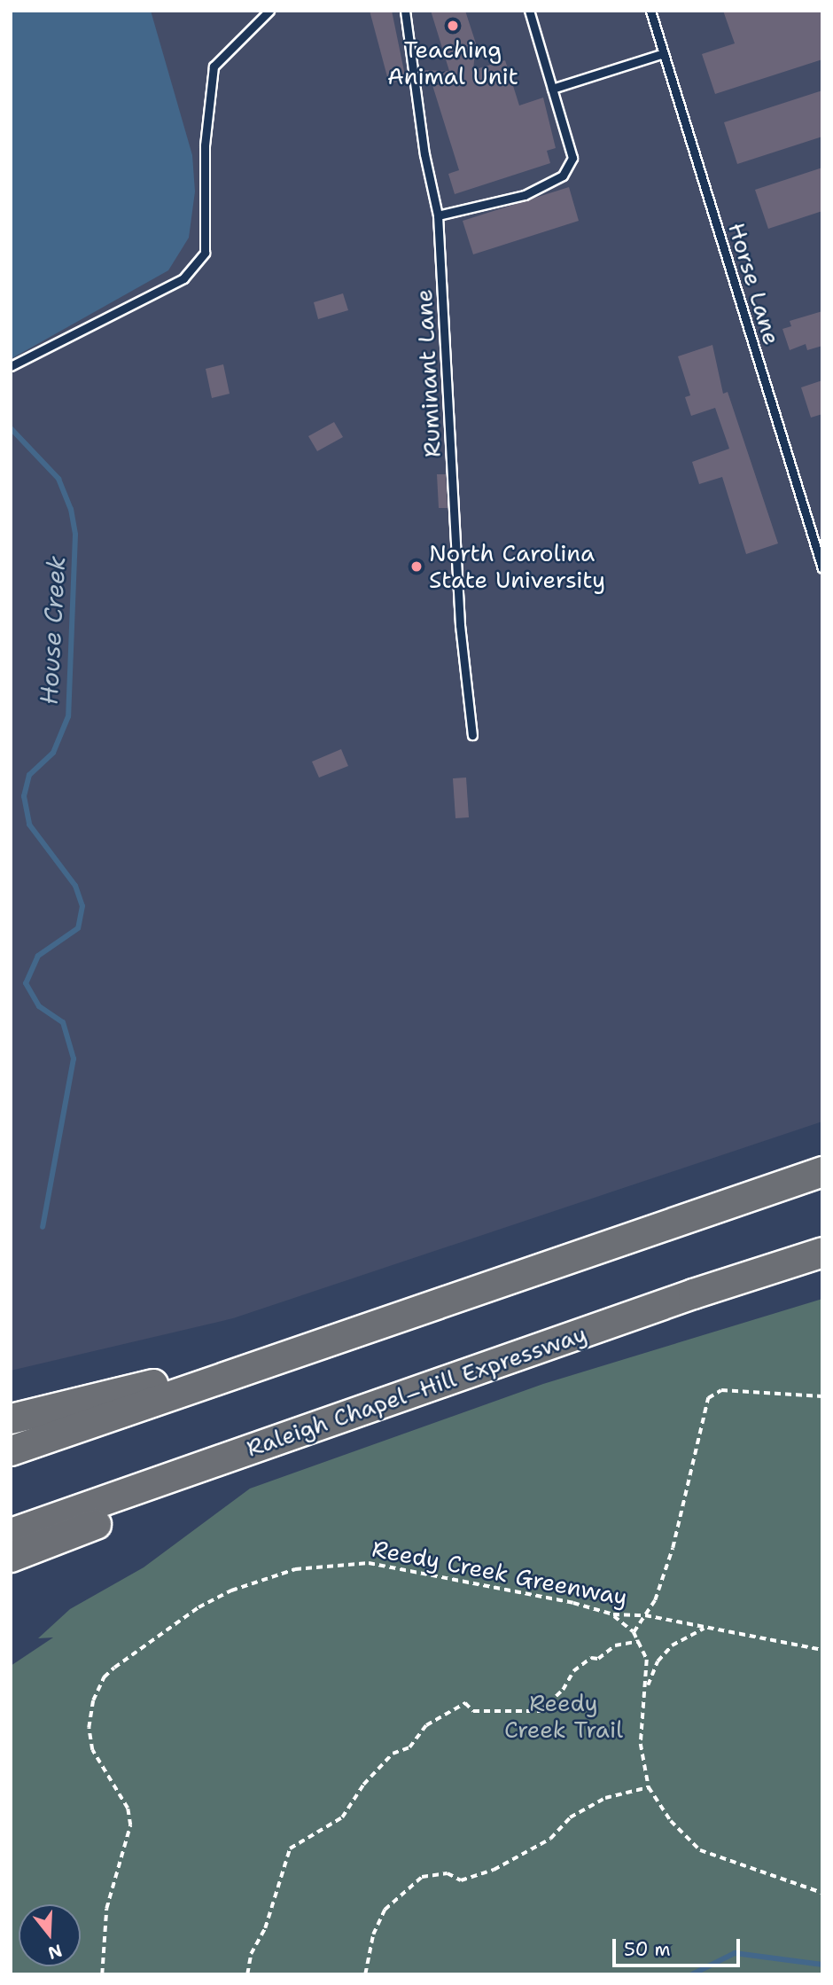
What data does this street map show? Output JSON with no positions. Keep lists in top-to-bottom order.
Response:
{
  "streets": {
    "highway": ["Raleigh Chapel–Hill Expressway"],
    "lane": ["Horse Lane", "Ruminant Lane"],
    "path": ["Reedy Creek Greenway"]
  },
  "water": ["House Creek"],
  "parks": ["Reedy Creek Trail"],
  "places": ["Teaching Animal Unit", "North Carolina State University"],
  "scale_bar": "50 m",
  "north": "bottom"
}
